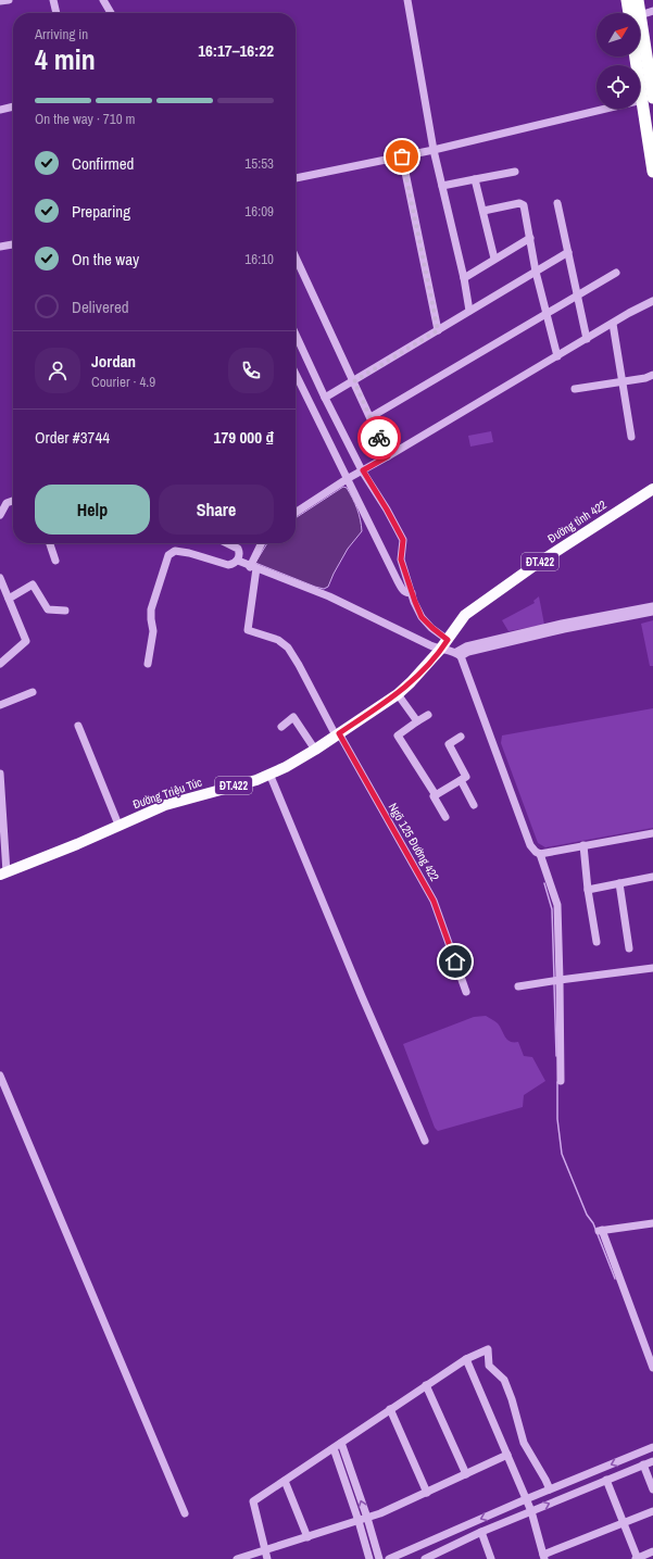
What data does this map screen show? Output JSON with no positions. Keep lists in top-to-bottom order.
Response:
{
  "streets": {
    "main road": ["Đường tỉnh 422", "ĐT.422", "Đường Triệu Túc"],
    "street": ["Ngõ 125 Đường 422"]
  },
  "crossings": [
    ["Đường tỉnh 422", "Đường Triệu Túc"],
    ["Đường Triệu Túc", "Ngõ 125 Đường 422"]
  ],
  "north": "top right",
  "page": {
    "heading": ["4 min", "Arriving in", "16:17–16:22"],
    "panel": [
      "Jordan",
      "Courier · 4.9",
      "Order #3744",
      "179 000 ₫"
    ],
    "bar": "On the way · 710 m",
    "list": [
      ["Confirmed", "15:53"],
      ["Preparing", "16:09"],
      ["On the way", "16:10"],
      "Delivered"
    ],
    "buttons": ["Help", "Share"]
  }
}
